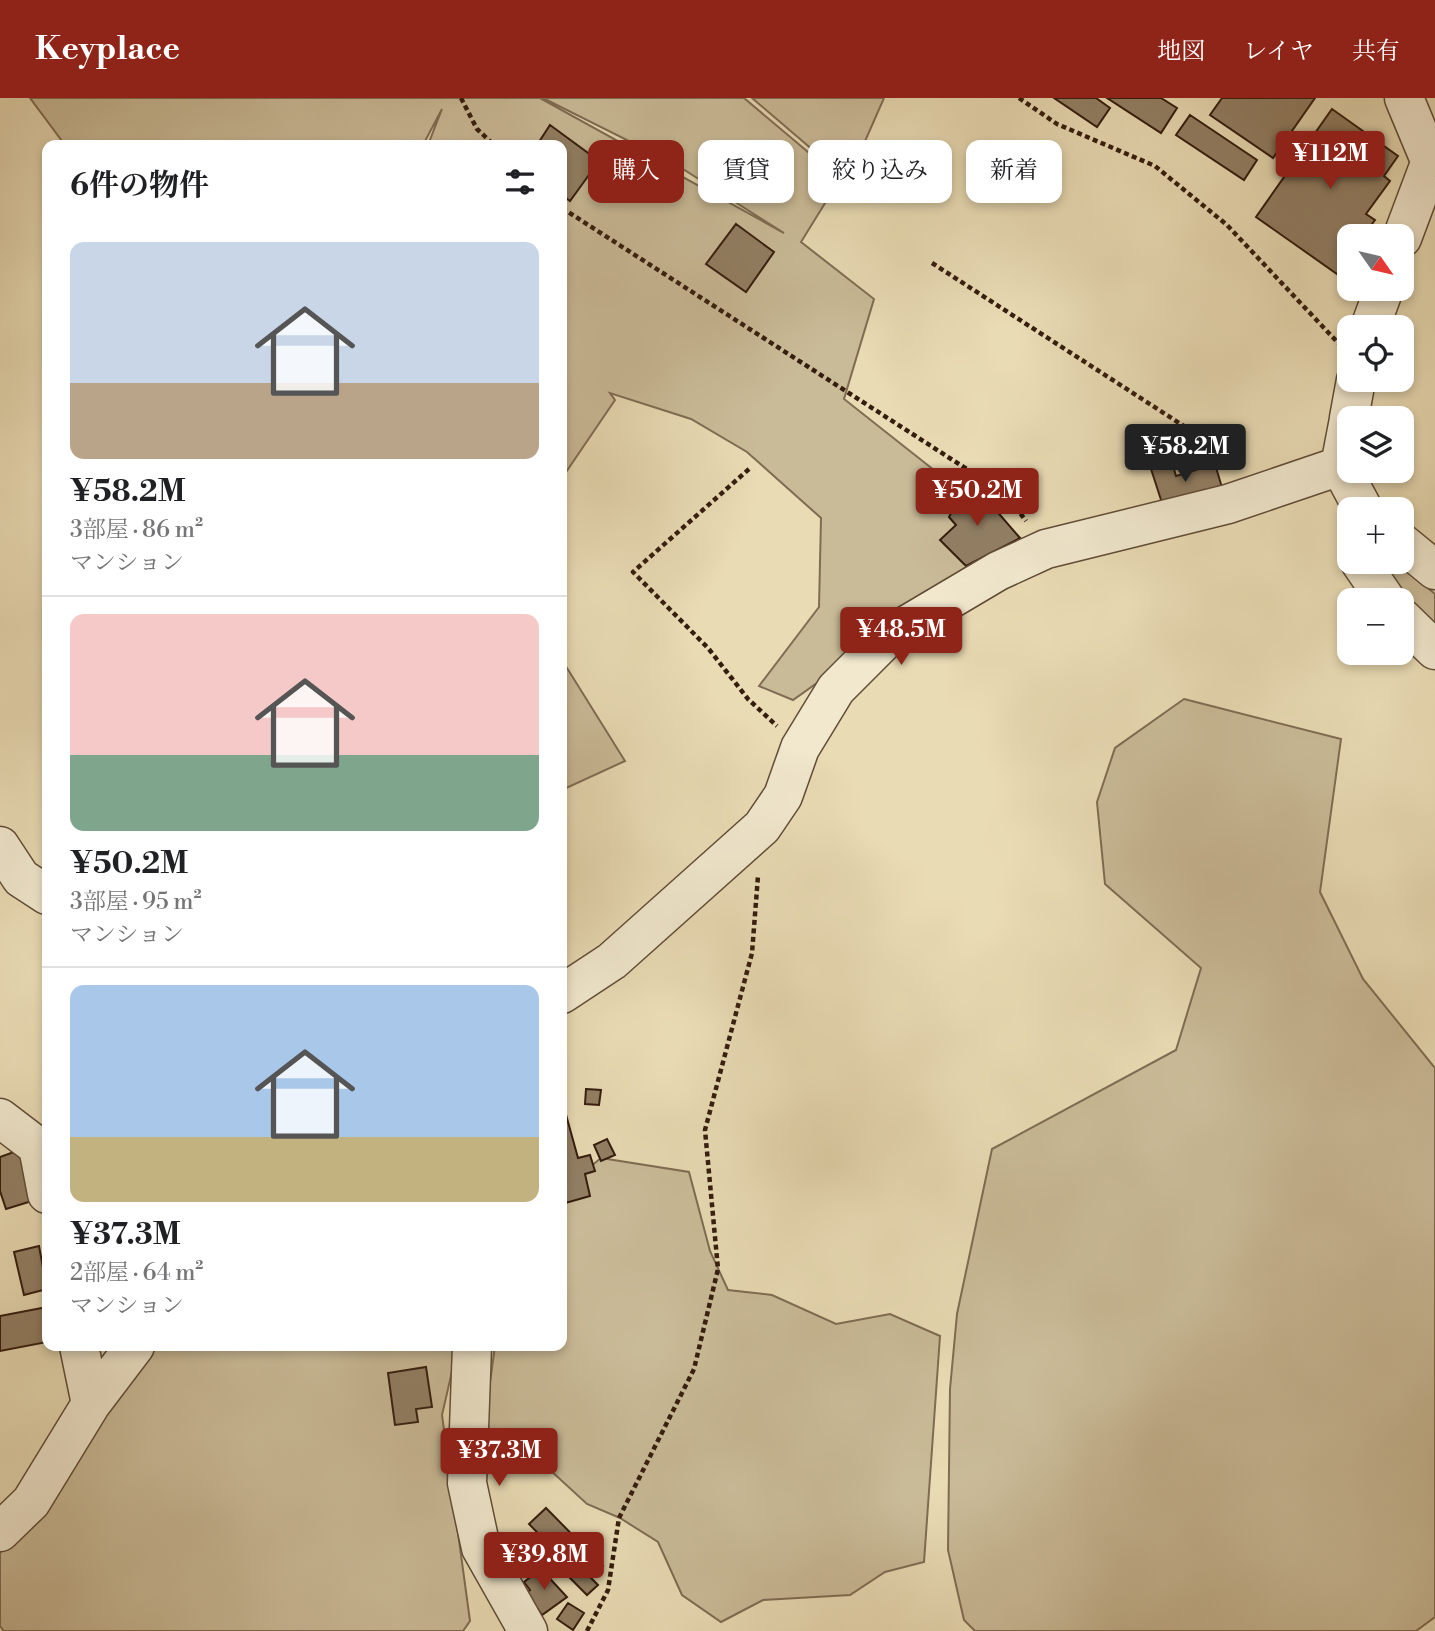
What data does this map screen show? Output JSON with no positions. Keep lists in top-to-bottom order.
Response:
{
  "north": "bottom right",
  "page": {
    "header": "Keyplace",
    "nav": ["地図", "レイヤ", "共有"],
    "price": [
      "¥112M",
      "¥58.2M",
      "¥50.2M",
      "¥48.5M",
      "¥37.3M",
      "¥39.8M"
    ],
    "chip": [
      "購入",
      "賃貸",
      "絞り込み",
      "新着"
    ],
    "heading": "6件の物件",
    "map_buttons": ["+", "−"],
    "list": [
      {
        "name": "¥58.2M",
        "note": "3部屋 · 86 m² · マンション"
      },
      {
        "name": "¥50.2M",
        "note": "3部屋 · 95 m² · マンション"
      },
      {
        "name": "¥37.3M",
        "note": "2部屋 · 64 m² · マンション"
      }
    ]
  }
}
